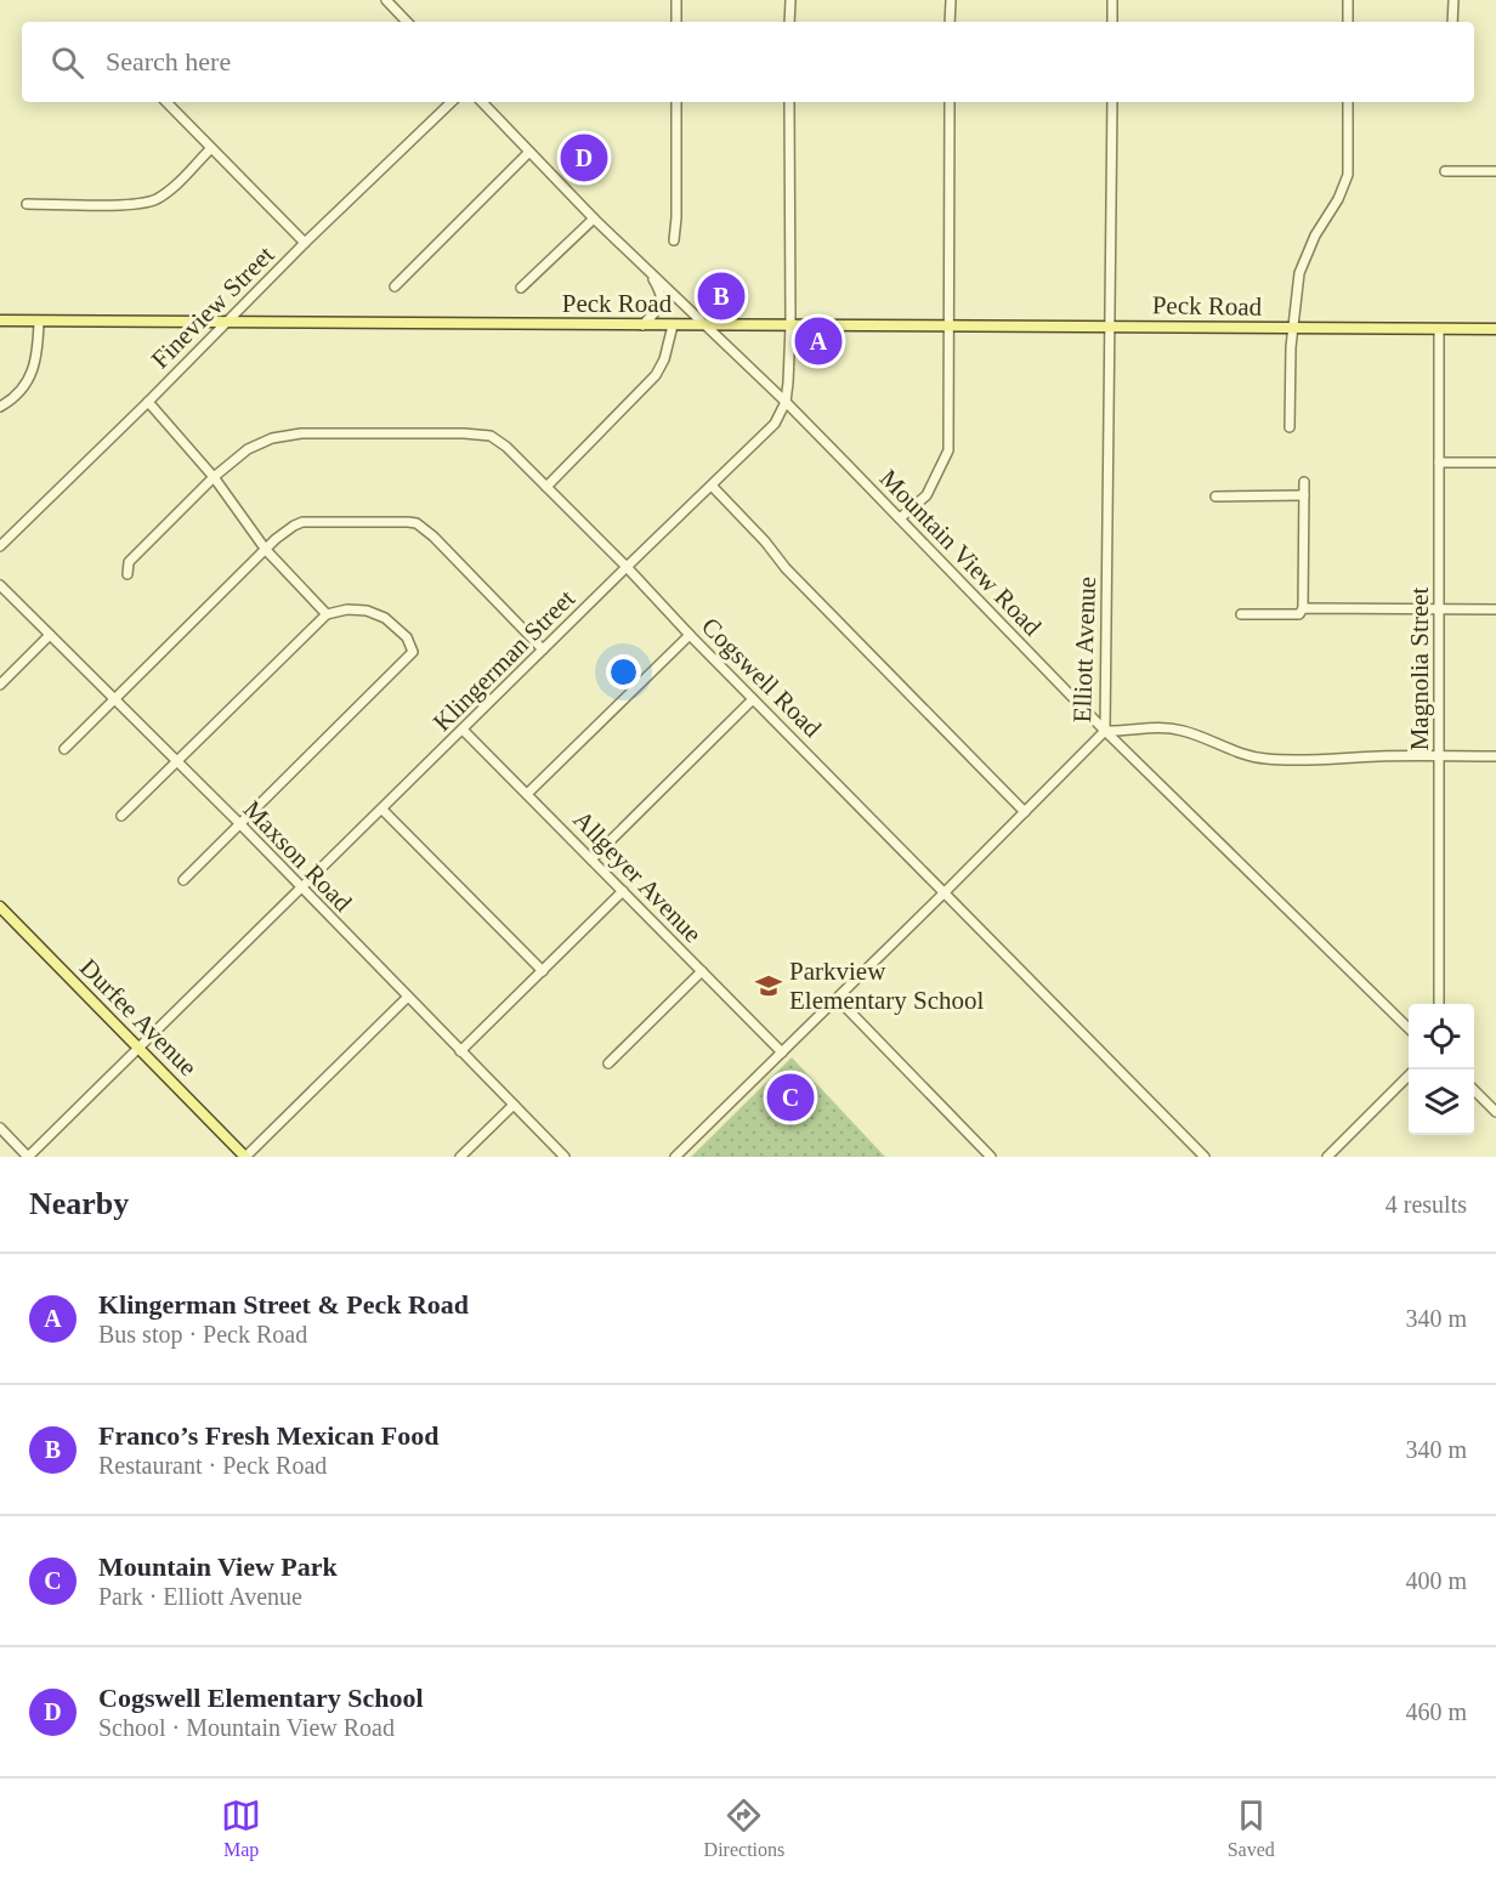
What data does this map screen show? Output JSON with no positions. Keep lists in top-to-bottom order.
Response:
{
  "streets": {
    "main road": ["Peck Road", "Durfee Avenue"],
    "street": [
      "Fineview Street",
      "Mountain View Road",
      "Elliott Avenue",
      "Klingerman Street",
      "Magnolia Street",
      "Cogswell Road",
      "Maxson Road",
      "Allgeyer Avenue"
    ]
  },
  "crossings": [
    ["Peck Road", "Fineview Street"],
    ["Peck Road", "Mountain View Road"],
    ["Peck Road", "Elliott Avenue"],
    ["Peck Road", "Klingerman Street"],
    ["Peck Road", "Magnolia Street"],
    ["Mountain View Road", "Elliott Avenue"],
    ["Mountain View Road", "Klingerman Street"],
    ["Elliott Avenue", "Cogswell Road"],
    ["Elliott Avenue", "Allgeyer Avenue"],
    ["Klingerman Street", "Cogswell Road"],
    ["Klingerman Street", "Maxson Road"],
    ["Klingerman Street", "Allgeyer Avenue"],
    ["Klingerman Street", "Durfee Avenue"]
  ],
  "places": {
    "school or university": ["Parkview Elementary School"]
  },
  "page": {
    "search": "Search here",
    "pins": [
      "D",
      "B",
      "A",
      "C"
    ],
    "heading": ["Nearby", "4 results"],
    "list": [
      {
        "mark": "A",
        "name": "Klingerman Street & Peck Road",
        "note": "Bus stop · Peck Road",
        "value": "340 m"
      },
      {
        "mark": "B",
        "name": "Franco’s Fresh Mexican Food",
        "note": "Restaurant · Peck Road",
        "value": "340 m"
      },
      {
        "mark": "C",
        "name": "Mountain View Park",
        "note": "Park · Elliott Avenue",
        "value": "400 m"
      },
      {
        "mark": "D",
        "name": "Cogswell Elementary School",
        "note": "School · Mountain View Road",
        "value": "460 m"
      }
    ],
    "nav": ["Map", "Directions", "Saved"]
  }
}
